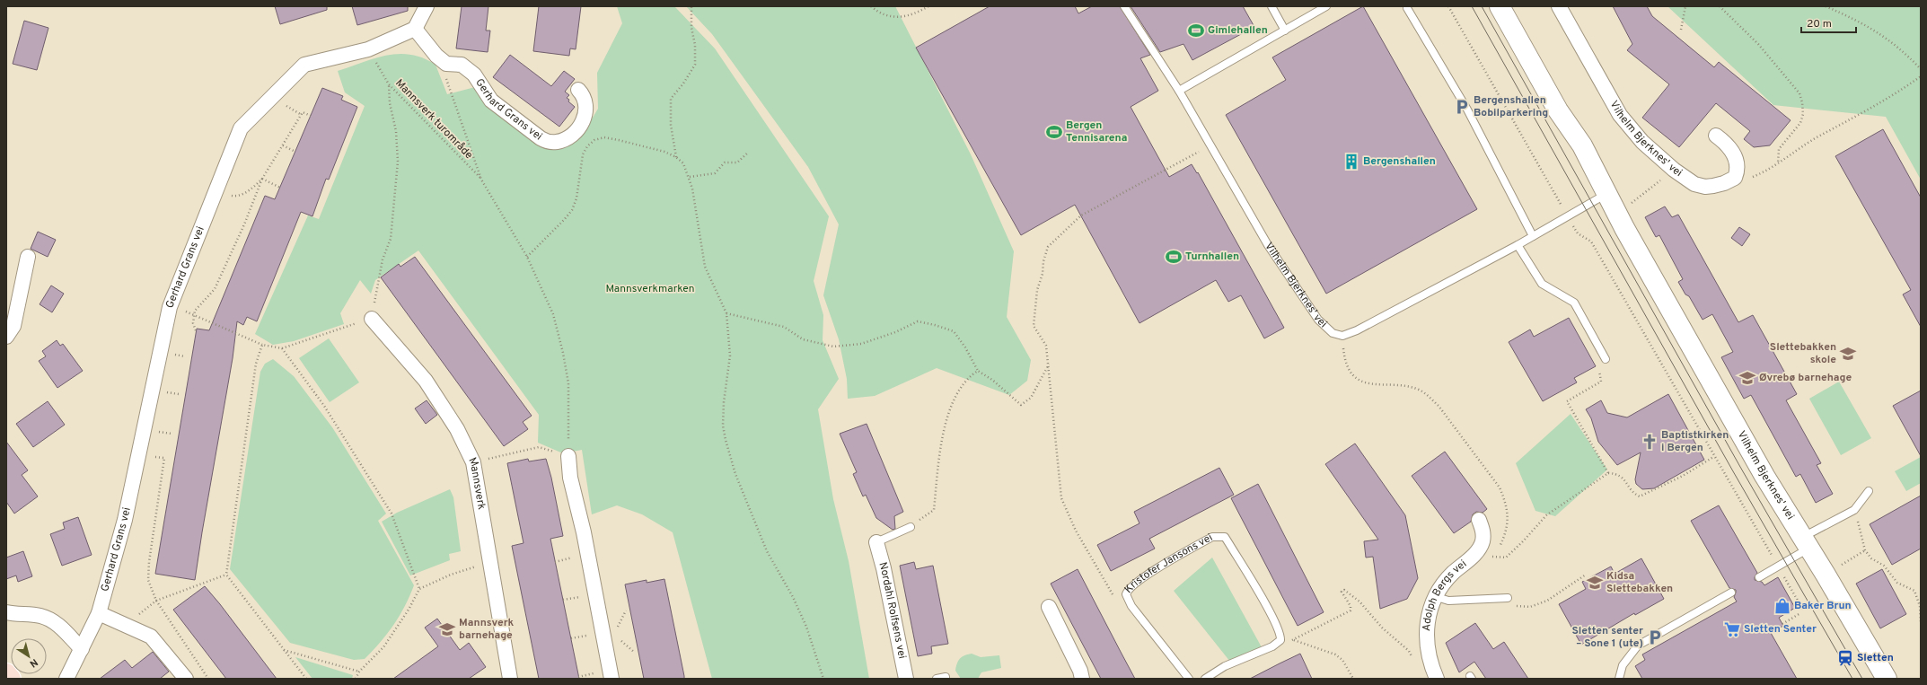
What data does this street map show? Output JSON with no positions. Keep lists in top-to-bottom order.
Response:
{
  "streets": {
    "main road": ["Vilhelm Bjerknes' vei"],
    "street": [
      "Gerhard Grans vei",
      "Mannsverk",
      "Adolph Bergs vei",
      "Nordahl Rolfsens vei"
    ],
    "lane": ["Kristofer Jansons vei"],
    "path": ["Mannsverk turområde"]
  },
  "crossings": [
    ["Gerhard Grans vei", "Mannsverk turområde"]
  ],
  "parks": ["Mannsverkmarken"],
  "places": {
    "sports": ["Gimlehallen", "Bergen Tennisarena", "Turnhallen"],
    "parking": ["Bergenshallen Bobilparkering", "Sletten senter – Sone 1 (ute)"],
    "building": ["Bergenshallen"],
    "school or university": [
      "Slettebakken skole",
      "Øvrebø barnehage",
      "Kidsa Slettebakken",
      "Mannsverk barnehage"
    ],
    "church": ["Baptistkirken i Bergen"],
    "shop": ["Baker Brun"],
    "supermarket": ["Sletten Senter"],
    "station": ["Sletten"]
  },
  "scale_bar": "20 m",
  "north": "bottom right"
}
